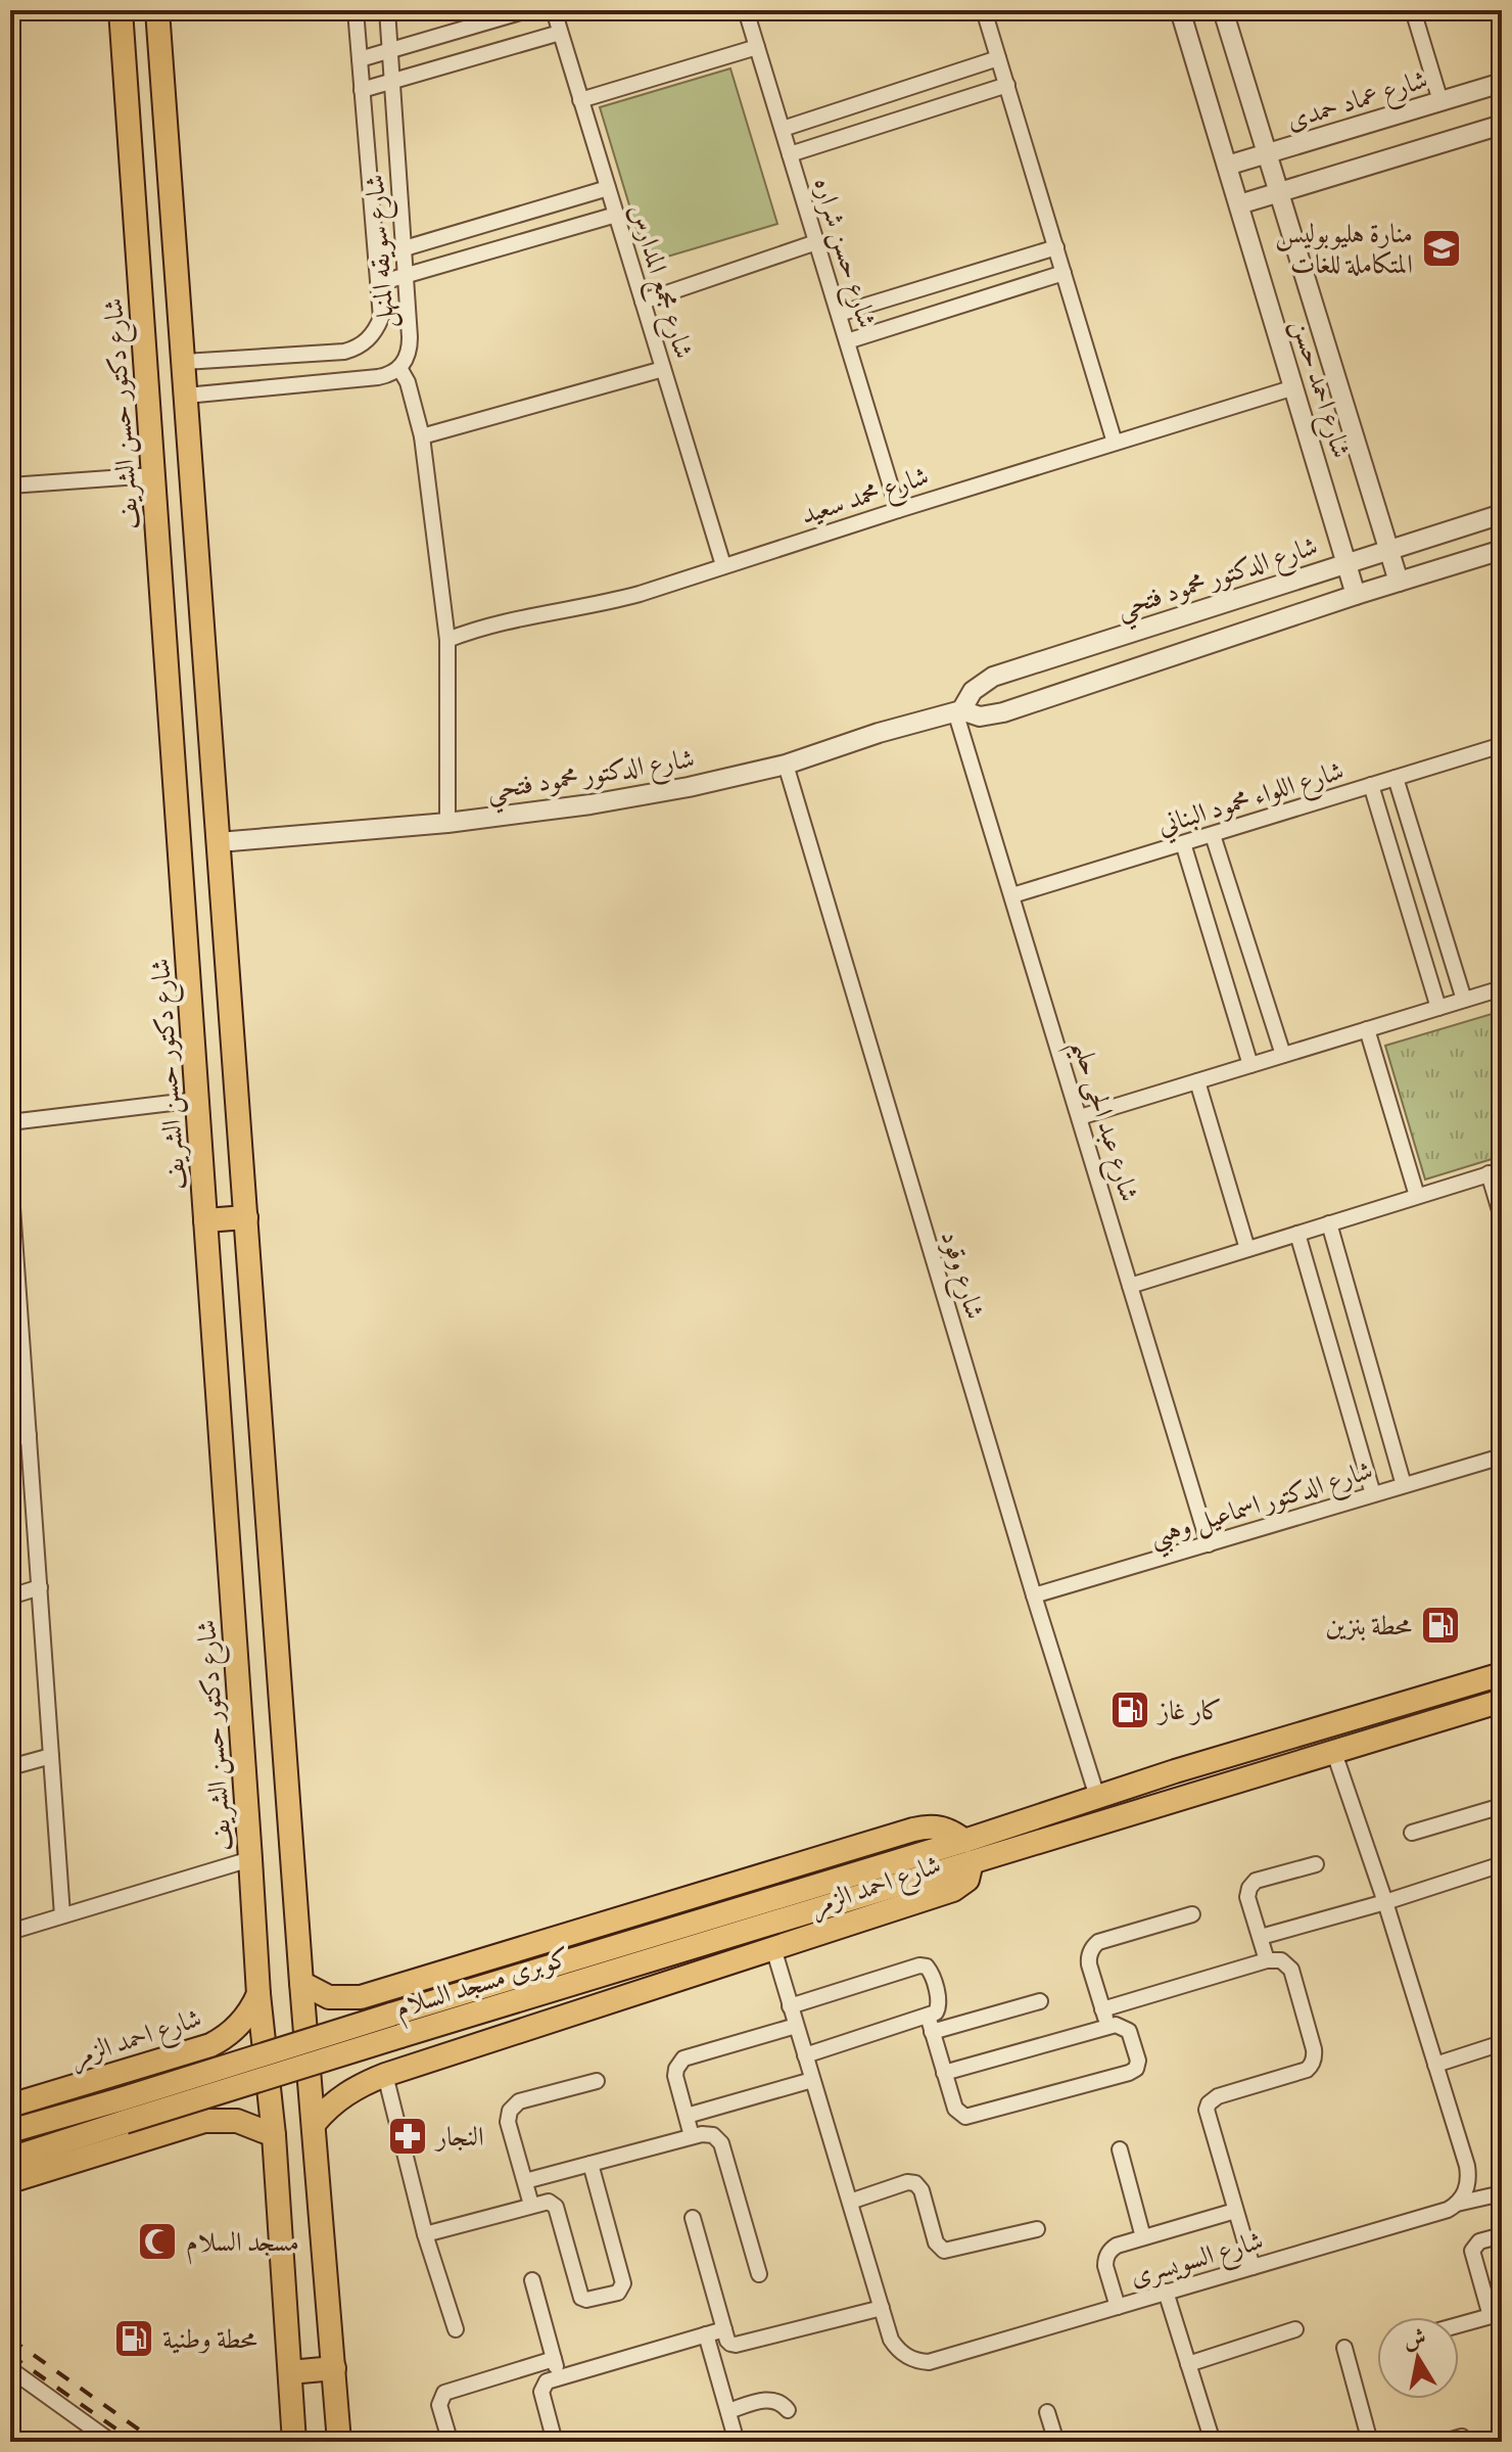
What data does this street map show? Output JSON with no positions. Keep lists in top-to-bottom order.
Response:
{
  "streets": {
    "main road": ["شارع دكتور حسن الشريف", "شارع احمد الزمر", "كوبرى مسجد السلام"],
    "street": [
      "شارع عماد حمدى",
      "شارع سويقه المنهل",
      "شارع حسن شراره",
      "شارع مجمع المدارس",
      "شارع احمد حسن",
      "شارع محمد سعيد",
      "شارع الدكتور محمود فتحي",
      "شارع اللواء محمود البناني",
      "شارع عبد الحى حليم",
      "شارع وقود",
      "شارع الدكتور اسماعيل وهبي",
      "شارع السويسرى"
    ]
  },
  "crossings": [
    ["شارع عماد حمدى", "شارع احمد حسن"],
    ["شارع حسن شراره", "شارع محمد سعيد"],
    ["شارع مجمع المدارس", "شارع محمد سعيد"],
    ["شارع احمد حسن", "شارع محمد سعيد"],
    ["شارع احمد حسن", "شارع الدكتور محمود فتحي"],
    ["شارع دكتور حسن الشريف", "شارع احمد الزمر"],
    ["شارع الدكتور محمود فتحي", "شارع عبد الحى حليم"],
    ["شارع الدكتور محمود فتحي", "شارع وقود"],
    ["شارع اللواء محمود البناني", "شارع عبد الحى حليم"],
    ["شارع عبد الحى حليم", "شارع الدكتور اسماعيل وهبي"],
    ["شارع وقود", "شارع الدكتور اسماعيل وهبي"],
    ["شارع وقود", "شارع احمد الزمر"],
    ["شارع احمد الزمر", "كوبرى مسجد السلام"],
    ["شارع احمد الزمر", "شارع السويسرى"]
  ],
  "places": {
    "school or university": ["منارة هليوبوليس المتكاملة للغات"],
    "fuel station": ["محطة بنزين", "كار غاز", "محطة وطنية"],
    "pharmacy": ["النجار"],
    "mosque": ["مسجد السلام"]
  },
  "north": "top"
}
